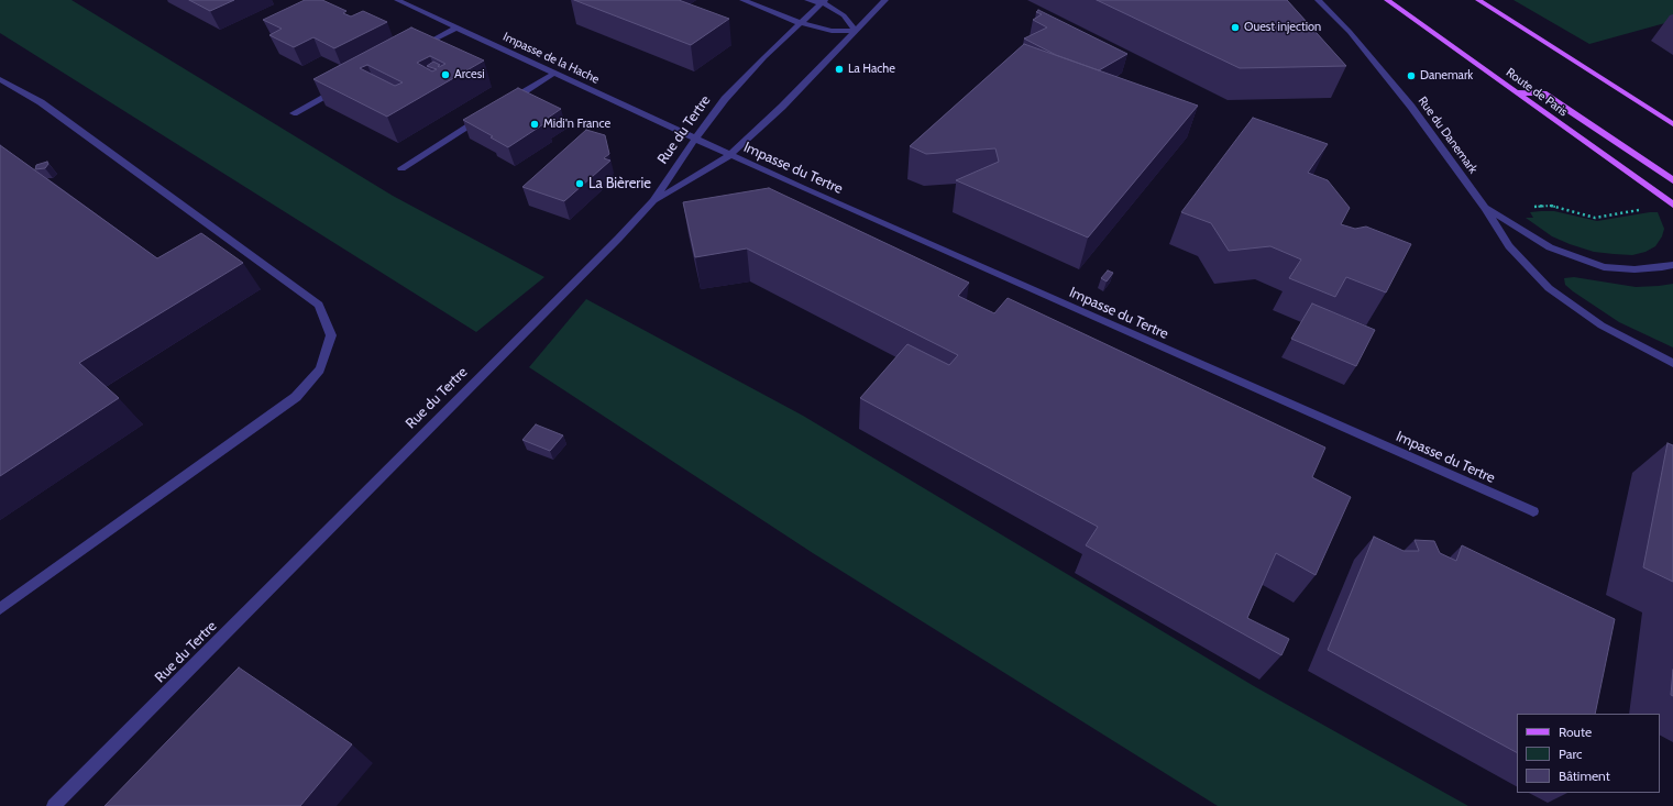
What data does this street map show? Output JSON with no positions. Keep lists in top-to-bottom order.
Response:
{
  "streets": {
    "main road": ["Route de Paris"],
    "street": [
      "Impasse de la Hache",
      "Rue du Tertre",
      "Rue du Danemark",
      "Impasse du Tertre"
    ]
  },
  "crossings": [
    ["Impasse de la Hache", "Rue du Tertre"],
    ["Impasse de la Hache", "Impasse du Tertre"],
    ["Rue du Tertre", "Impasse du Tertre"]
  ],
  "places": [
    "Ouest injection",
    "La Hache",
    "Arcesi",
    "Danemark",
    "Midi'n France",
    "La Bièrerie"
  ],
  "legend": ["Route", "Parc", "Bâtiment"]
}
